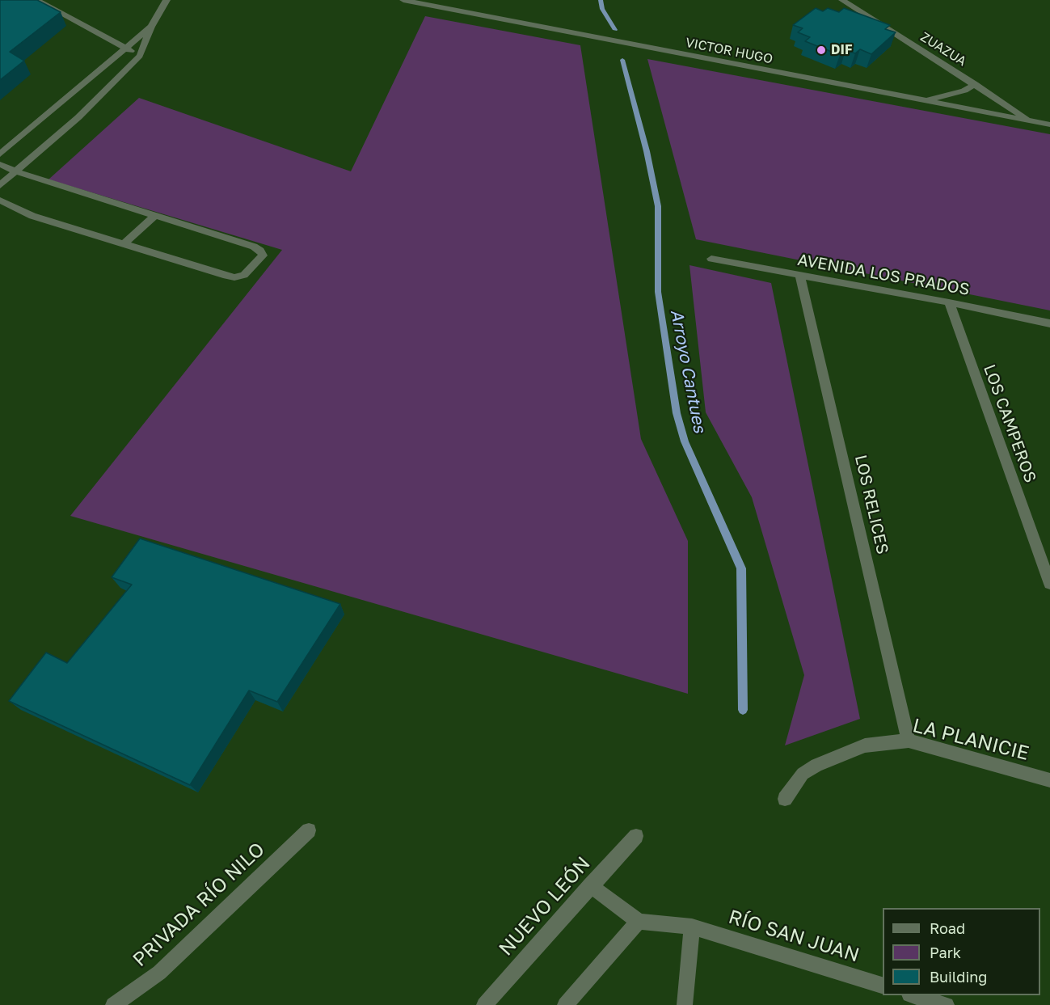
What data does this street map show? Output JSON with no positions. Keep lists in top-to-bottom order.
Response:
{
  "streets": {
    "street": [
      "ZUAZUA",
      "VICTOR HUGO",
      "AVENIDA LOS PRADOS",
      "LOS CAMPEROS",
      "LOS RELICES",
      "LA PLANICIE",
      "PRIVADA RÍO NILO",
      "NUEVO LEÓN",
      "RÍO SAN JUAN"
    ]
  },
  "crossings": [
    ["ZUAZUA", "VICTOR HUGO"],
    ["AVENIDA LOS PRADOS", "LOS CAMPEROS"],
    ["AVENIDA LOS PRADOS", "LOS RELICES"],
    ["LOS RELICES", "LA PLANICIE"]
  ],
  "water": ["Arroyo Cantues"],
  "places": ["DIF"],
  "legend": ["Road", "Park", "Building"]
}
